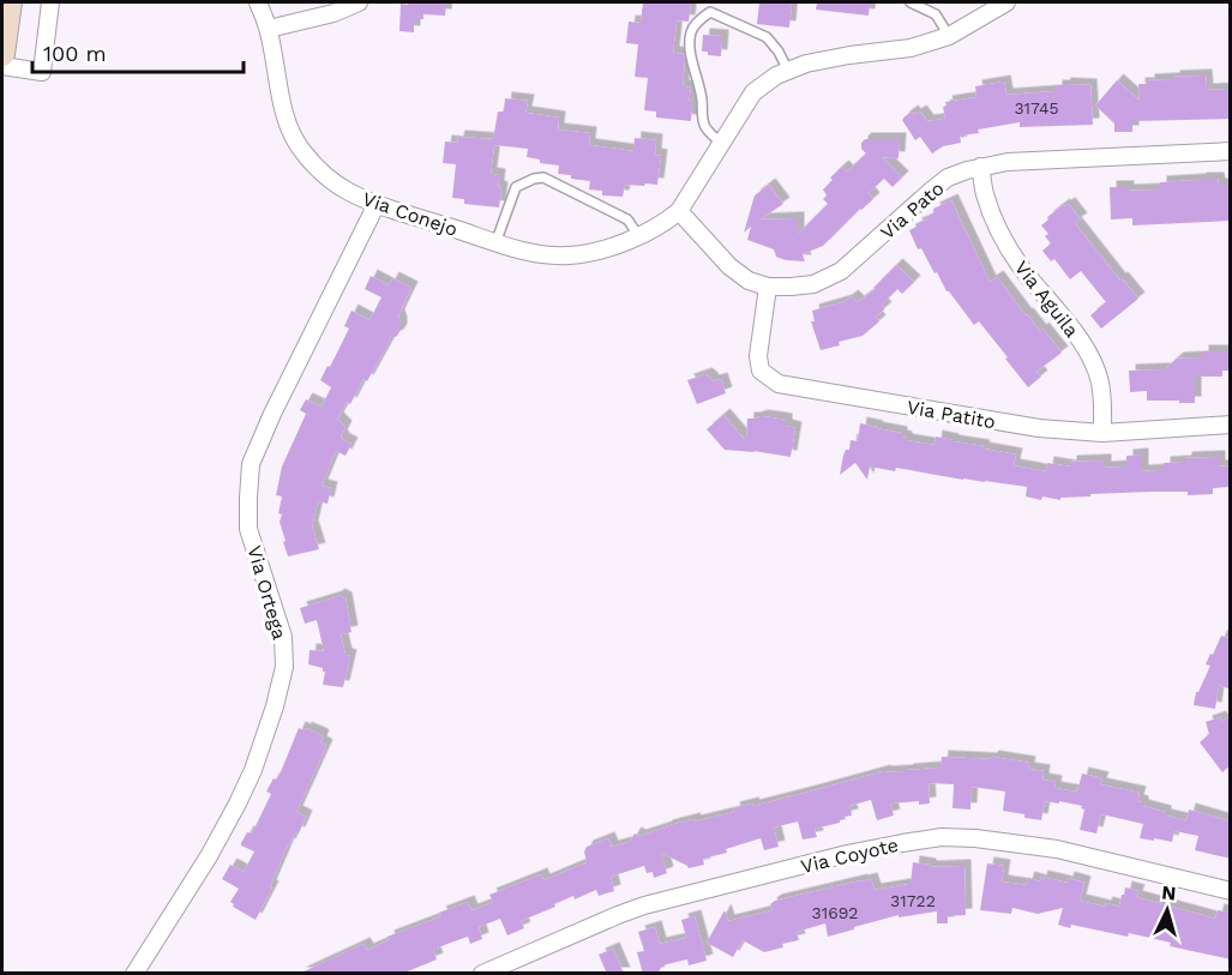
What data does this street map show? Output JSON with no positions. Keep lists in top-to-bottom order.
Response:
{
  "streets": {
    "street": [
      "Via Pato",
      "Via Conejo",
      "Via Aguila",
      "Via Patito",
      "Via Ortega",
      "Via Coyote"
    ]
  },
  "crossings": [
    ["Via Pato", "Via Conejo"],
    ["Via Pato", "Via Aguila"],
    ["Via Pato", "Via Patito"],
    ["Via Conejo", "Via Ortega"],
    ["Via Aguila", "Via Patito"]
  ],
  "house_numbers": ["31745", "31722", "31692"],
  "scale_bar": "100 m",
  "north": "top"
}
